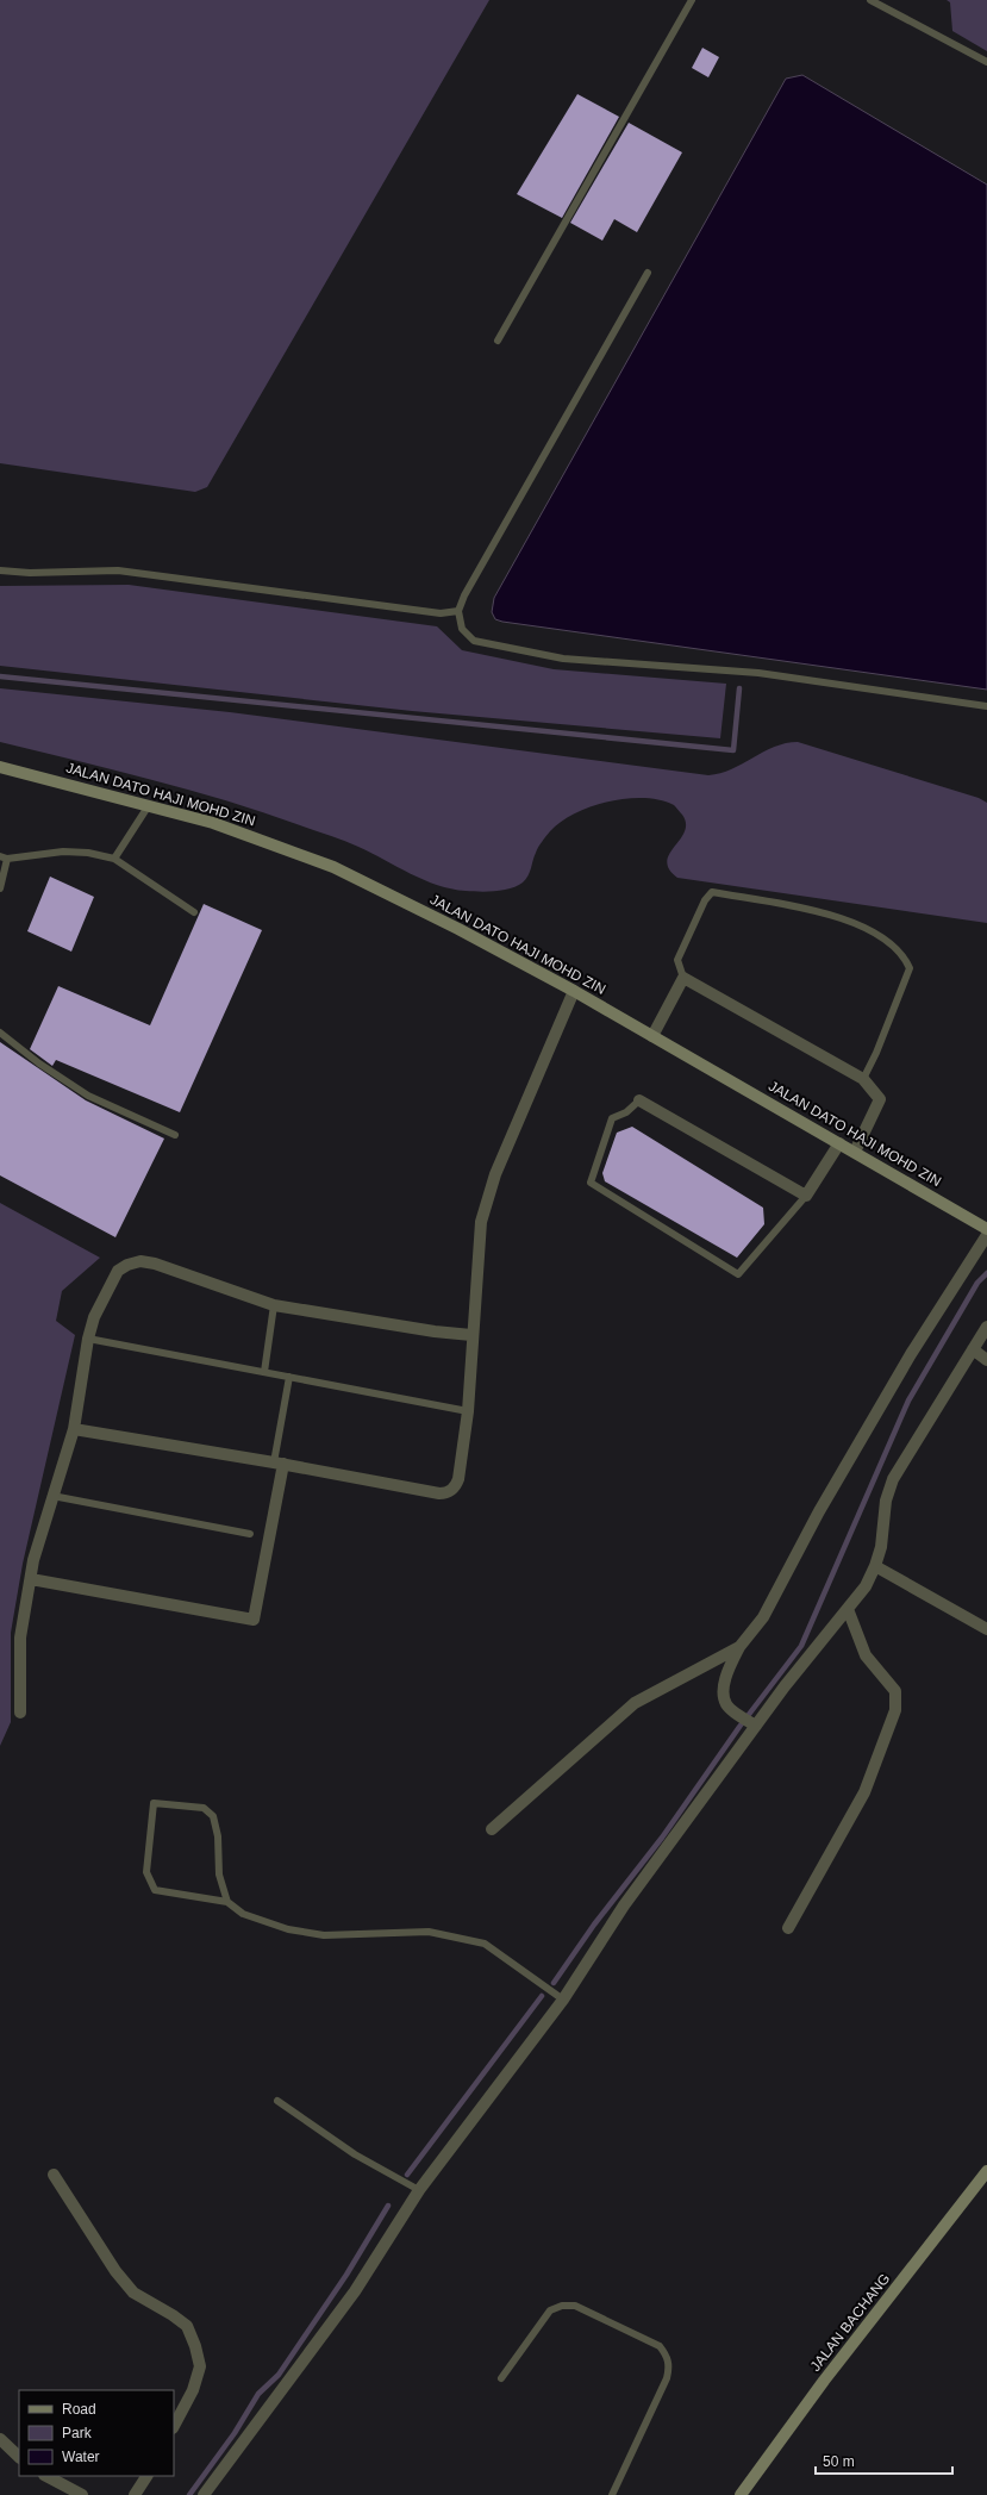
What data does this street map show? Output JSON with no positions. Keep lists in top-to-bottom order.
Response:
{
  "streets": {
    "main road": ["JALAN DATO HAJI MOHD ZIN", "JALAN BACHANG"]
  },
  "legend": ["Road", "Park", "Water"],
  "scale_bar": "50 m"
}
